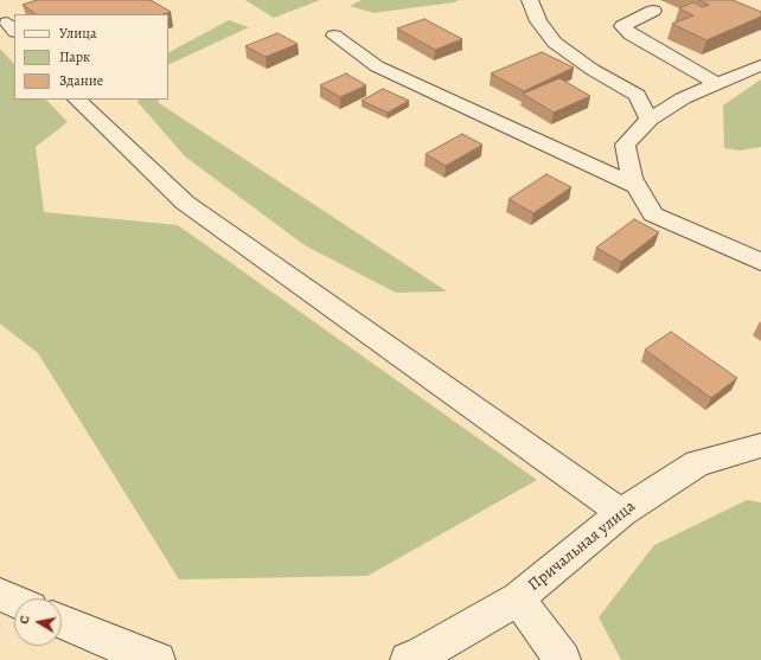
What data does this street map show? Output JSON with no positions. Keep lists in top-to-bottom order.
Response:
{
  "streets": {
    "street": ["Причальная улица"]
  },
  "legend": ["Улица", "Парк", "Здание"],
  "north": "left"
}
